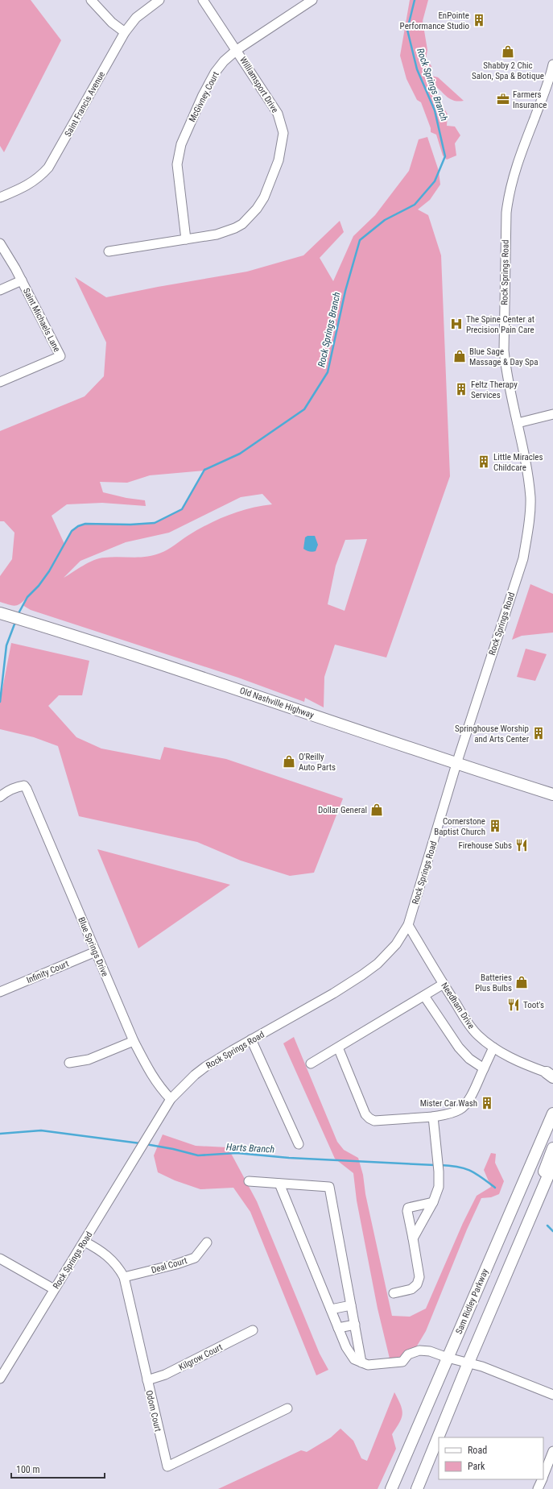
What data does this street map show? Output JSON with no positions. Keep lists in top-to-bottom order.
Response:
{
  "streets": {
    "main road": ["Old Nashville Highway", "Sam Ridley Parkway"],
    "street": [
      "Williamsport Drive",
      "McGivney Court",
      "Saint Francis Avenue",
      "Rock Springs Road",
      "Saint Michaels Lane",
      "Blue Springs Drive",
      "Infinity Court",
      "Needham Drive",
      "Deal Court",
      "Kilgrow Court",
      "Odom Court"
    ]
  },
  "crossings": [
    ["Williamsport Drive", "McGivney Court"],
    ["Rock Springs Road", "Old Nashville Highway"],
    ["Rock Springs Road", "Blue Springs Drive"],
    ["Rock Springs Road", "Needham Drive"],
    ["Rock Springs Road", "Odom Court"],
    ["Blue Springs Drive", "Infinity Court"],
    ["Deal Court", "Odom Court"],
    ["Kilgrow Court", "Odom Court"]
  ],
  "water": ["Rock Springs Branch", "Harts Branch"],
  "places": {
    "building": [
      "EnPointe Performance Studio",
      "Feltz Therapy Services",
      "Little Miracles Childcare",
      "Springhouse Worship and Arts Center",
      "Cornerstone Baptist Church",
      "Mister Car Wash"
    ],
    "shop": [
      "Shabby 2 Chic Salon, Spa & Botique",
      "Blue Sage Massage & Day Spa",
      "O'Reilly Auto Parts",
      "Dollar General",
      "Batteries Plus Bulbs"
    ],
    "office": ["Farmers Insurance"],
    "hospital": ["The Spine Center at Precision Pain Care"],
    "restaurant": ["Firehouse Subs", "Toot's"]
  },
  "legend": ["Road", "Park"],
  "scale_bar": "100 m"
}
